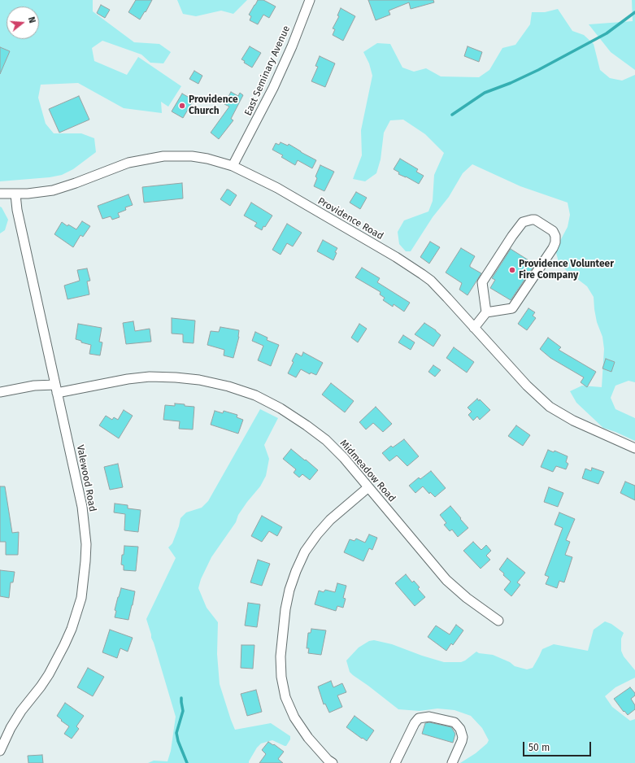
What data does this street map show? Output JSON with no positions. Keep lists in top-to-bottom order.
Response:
{
  "streets": {
    "street": [
      "East Seminary Avenue",
      "Providence Road",
      "Midmeadow Road",
      "Valewood Road"
    ]
  },
  "crossings": [
    ["East Seminary Avenue", "Providence Road"],
    ["Providence Road", "Valewood Road"],
    ["Midmeadow Road", "Valewood Road"]
  ],
  "places": ["Providence Church", "Providence Volunteer Fire Company"],
  "scale_bar": "50 m",
  "north": "right"
}
